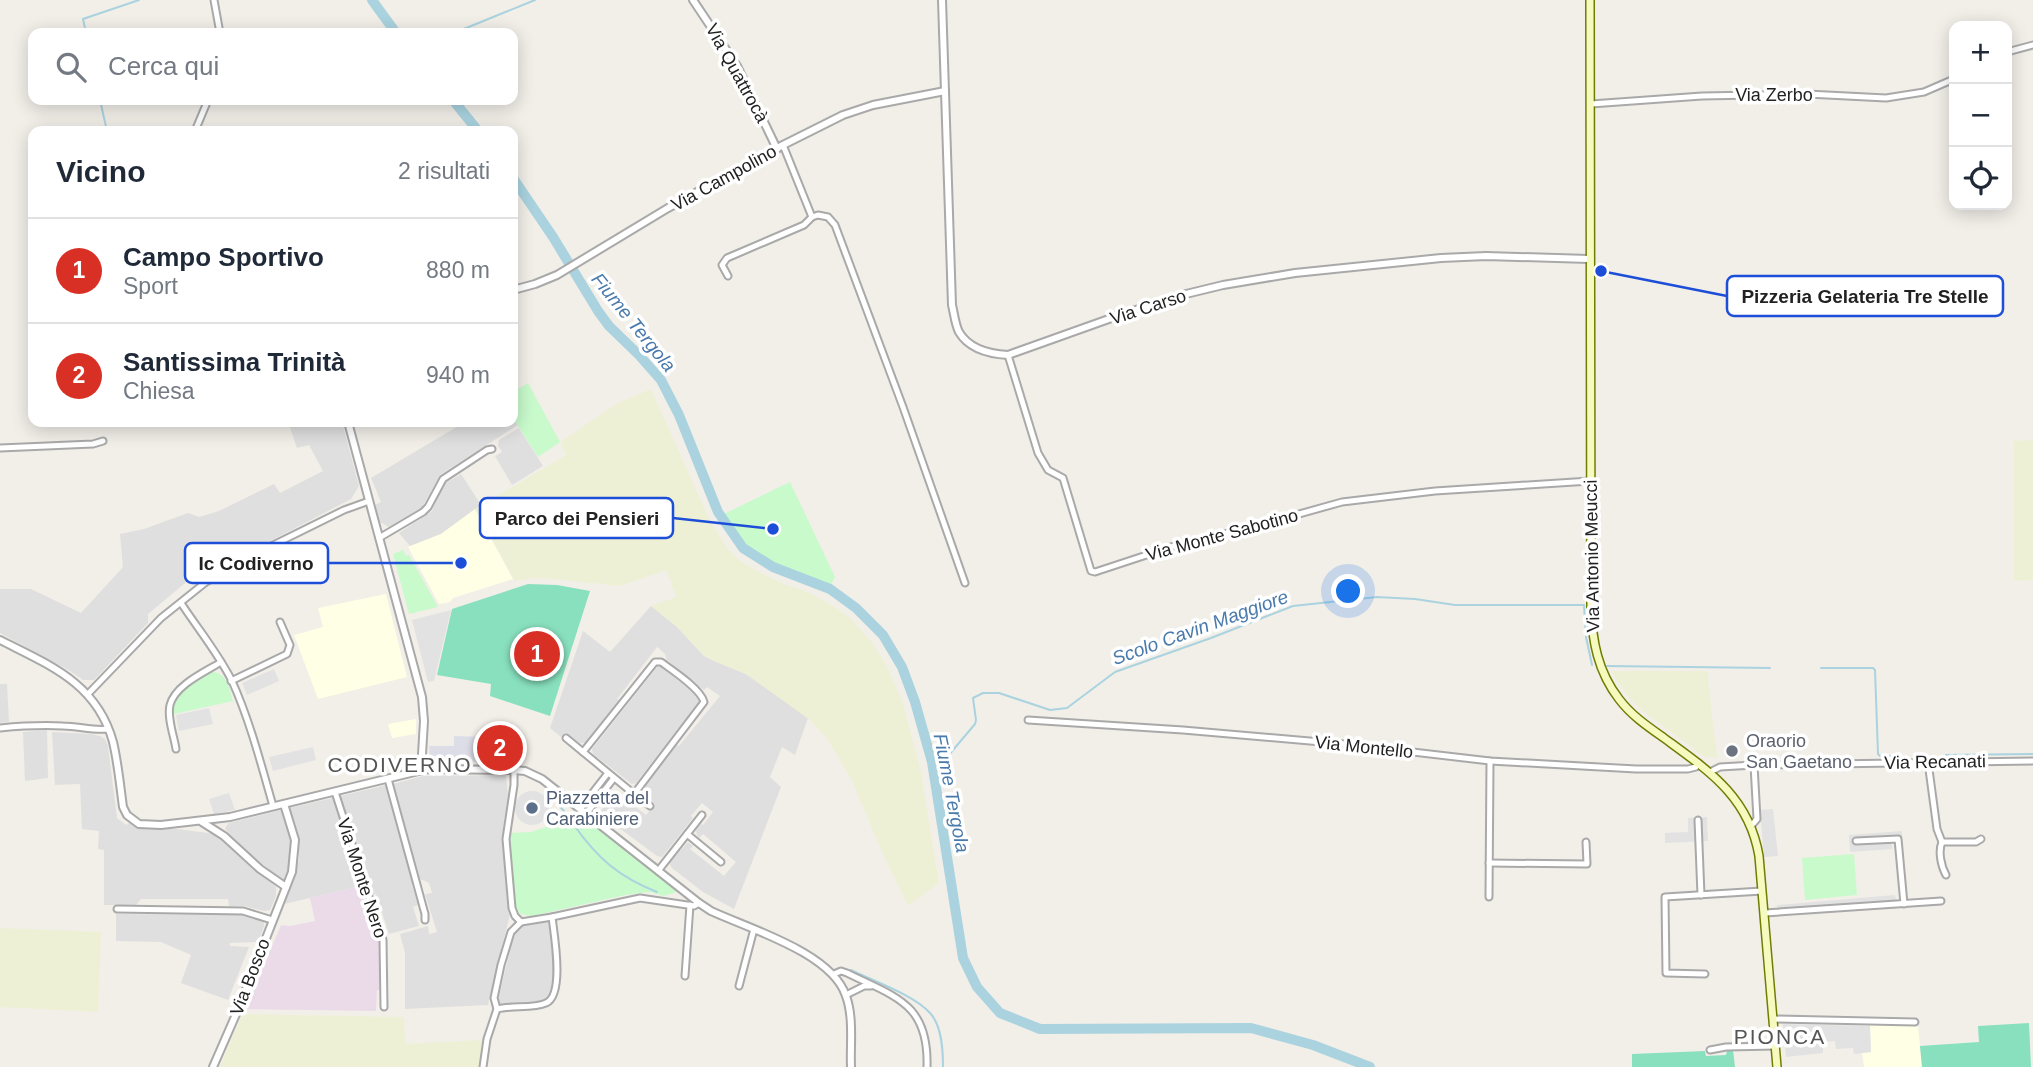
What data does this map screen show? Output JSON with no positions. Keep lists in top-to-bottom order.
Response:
{
  "streets": {
    "main road": ["Via Antonio Meucci"],
    "street": [
      "Via Quattrocà",
      "Via Zerbo",
      "Via Campolino",
      "Via Carso",
      "Via Monte Sabotino",
      "Via Montello",
      "Via Recanati",
      "Via Monte Nero",
      "Via Bosco"
    ]
  },
  "crossings": [
    ["Via Quattrocà", "Via Campolino"],
    ["Via Zerbo", "Via Antonio Meucci"],
    ["Via Carso", "Via Monte Sabotino"],
    ["Via Carso", "Via Antonio Meucci"],
    ["Via Monte Sabotino", "Via Antonio Meucci"],
    ["Via Antonio Meucci", "Via Montello"],
    ["Via Antonio Meucci", "Via Recanati"]
  ],
  "districts": ["CODIVERNO", "PIONCA"],
  "water": ["Fiume Tergola", "Scolo Cavin Maggiore"],
  "places": [
    "Pizzeria Gelateria Tre Stelle",
    "Parco dei Pensieri",
    "Ic Codiverno",
    "Oraorio San Gaetano",
    "Piazzetta del Carabiniere"
  ],
  "page": {
    "map_buttons": ["+", "−"],
    "search": "Cerca qui",
    "heading": ["Vicino", "2 risultati"],
    "list": [
      {
        "mark": "1",
        "name": "Campo Sportivo",
        "note": "Sport",
        "value": "880 m"
      },
      {
        "mark": "2",
        "name": "Santissima Trinità",
        "note": "Chiesa",
        "value": "940 m"
      }
    ],
    "pins": ["1", "2"]
  }
}
